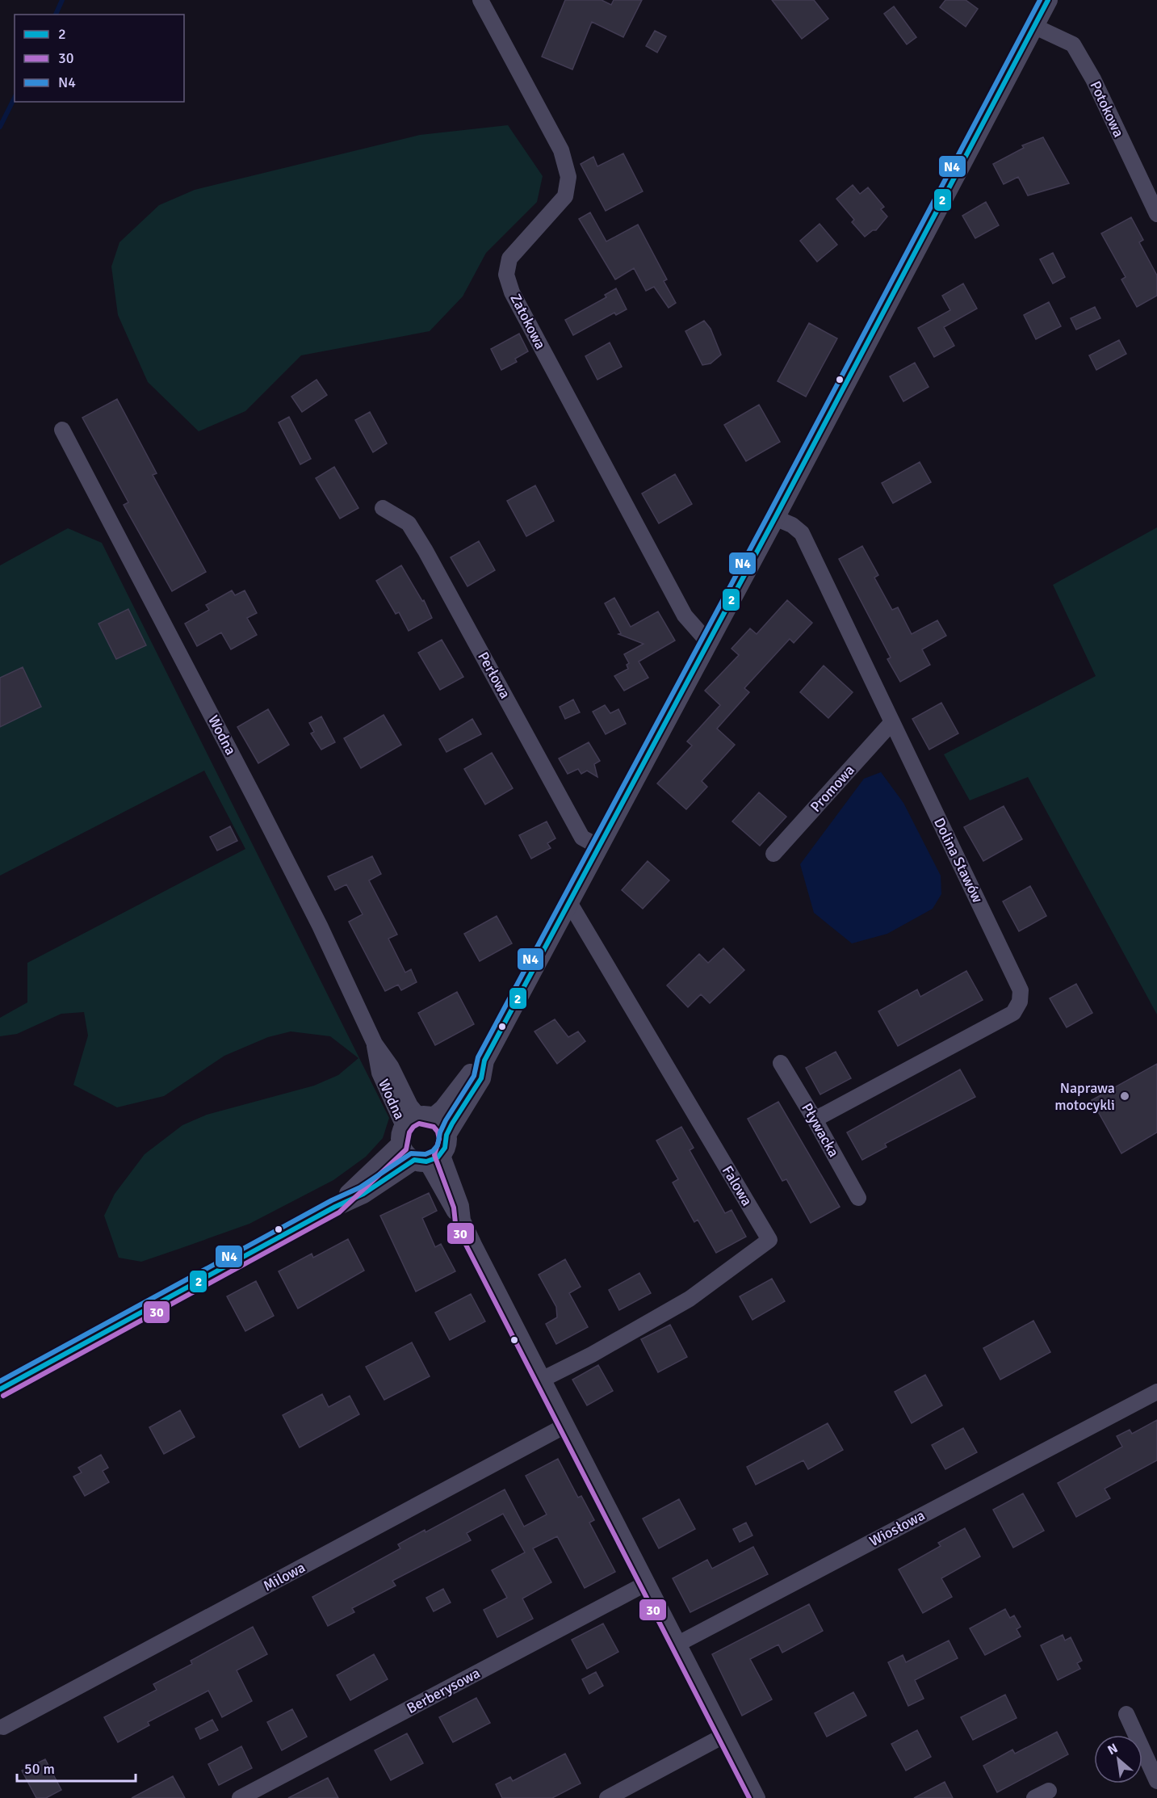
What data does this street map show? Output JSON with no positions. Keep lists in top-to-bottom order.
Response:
{
  "streets": {
    "street": [
      "Potokowa",
      "Zatokowa",
      "Perłowa",
      "Wodna",
      "Promowa",
      "Dolina Stawów",
      "Pływacka",
      "Falowa",
      "Wiosłowa",
      "Milowa",
      "Berberysowa"
    ]
  },
  "crossings": [
    ["Promowa", "Dolina Stawów"],
    ["Dolina Stawów", "Pływacka"]
  ],
  "places": ["Naprawa motocykli"],
  "lines": ["transit line 2", "transit line N4", "transit line 30"],
  "legend": ["2", "30", "N4"],
  "scale_bar": "50 m",
  "north": "top left"
}
